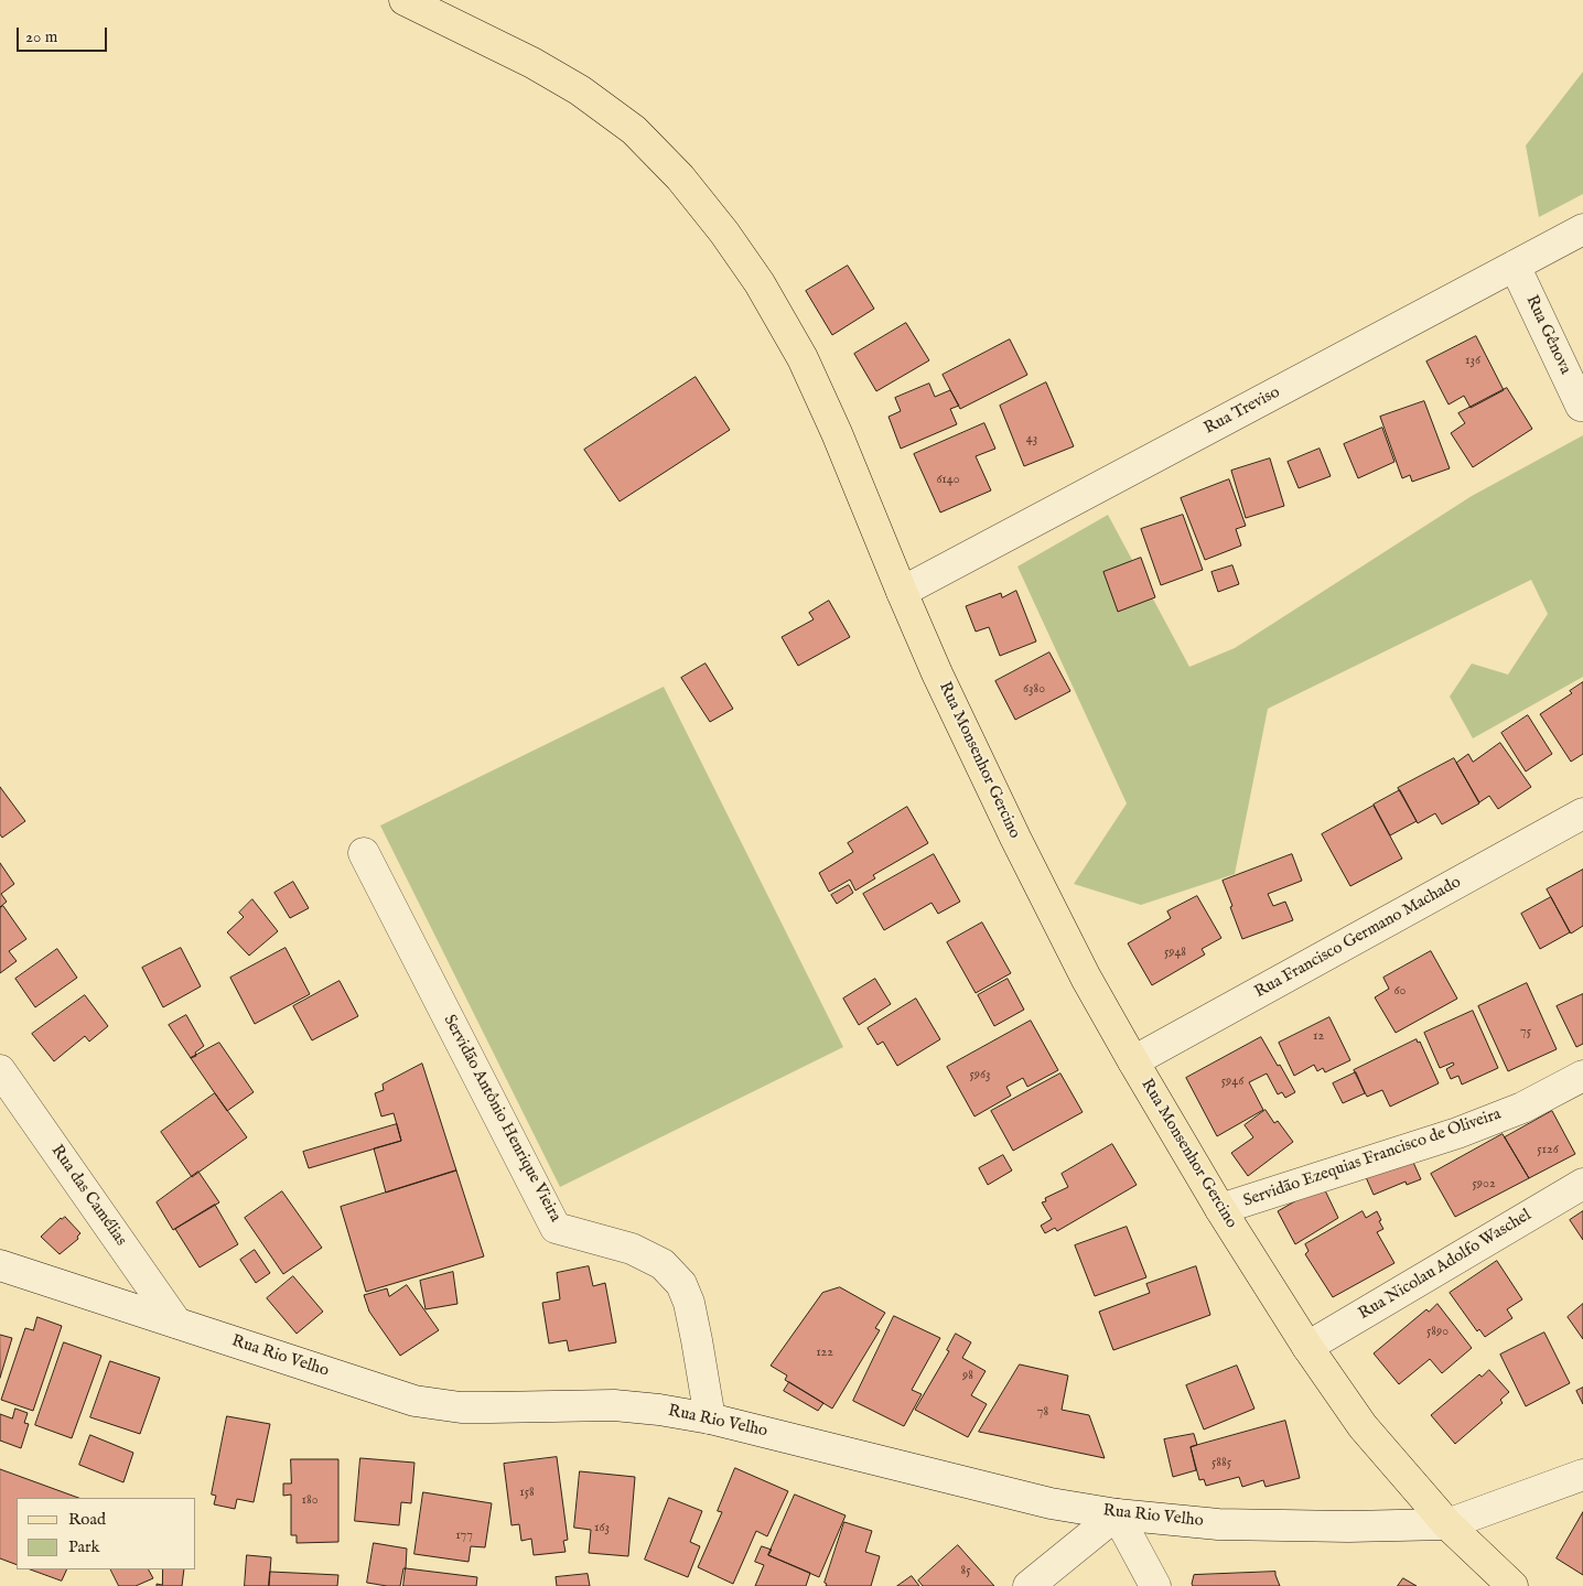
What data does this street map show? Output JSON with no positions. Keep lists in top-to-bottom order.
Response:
{
  "streets": {
    "main road": ["Rua Monsenhor Gercino"],
    "street": [
      "Rua Gênova",
      "Rua Treviso",
      "Rua Francisco Germano Machado",
      "Servidão Antônio Henrique Vieira",
      "Servidão Ezequias Francisco de Oliveira",
      "Rua das Camélias",
      "Rua Nicolau Adolfo Waschel",
      "Rua Rio Velho"
    ]
  },
  "crossings": [
    ["Rua Gênova", "Rua Treviso"],
    ["Rua Treviso", "Rua Monsenhor Gercino"],
    ["Rua Monsenhor Gercino", "Rua Francisco Germano Machado"],
    ["Rua Monsenhor Gercino", "Servidão Ezequias Francisco de Oliveira"],
    ["Rua Monsenhor Gercino", "Rua Nicolau Adolfo Waschel"],
    ["Rua Monsenhor Gercino", "Rua Rio Velho"],
    ["Servidão Antônio Henrique Vieira", "Rua Rio Velho"],
    ["Rua das Camélias", "Rua Rio Velho"]
  ],
  "house_numbers": [
    "136",
    "43",
    "6140",
    "6380",
    "5948",
    "60",
    "75",
    "12",
    "5963",
    "5946",
    "5126",
    "5902",
    "5890",
    "122",
    "98",
    "78",
    "5885",
    "158",
    "180",
    "163",
    "177",
    "85"
  ],
  "legend": ["Road", "Park"],
  "scale_bar": "20 m"
}
